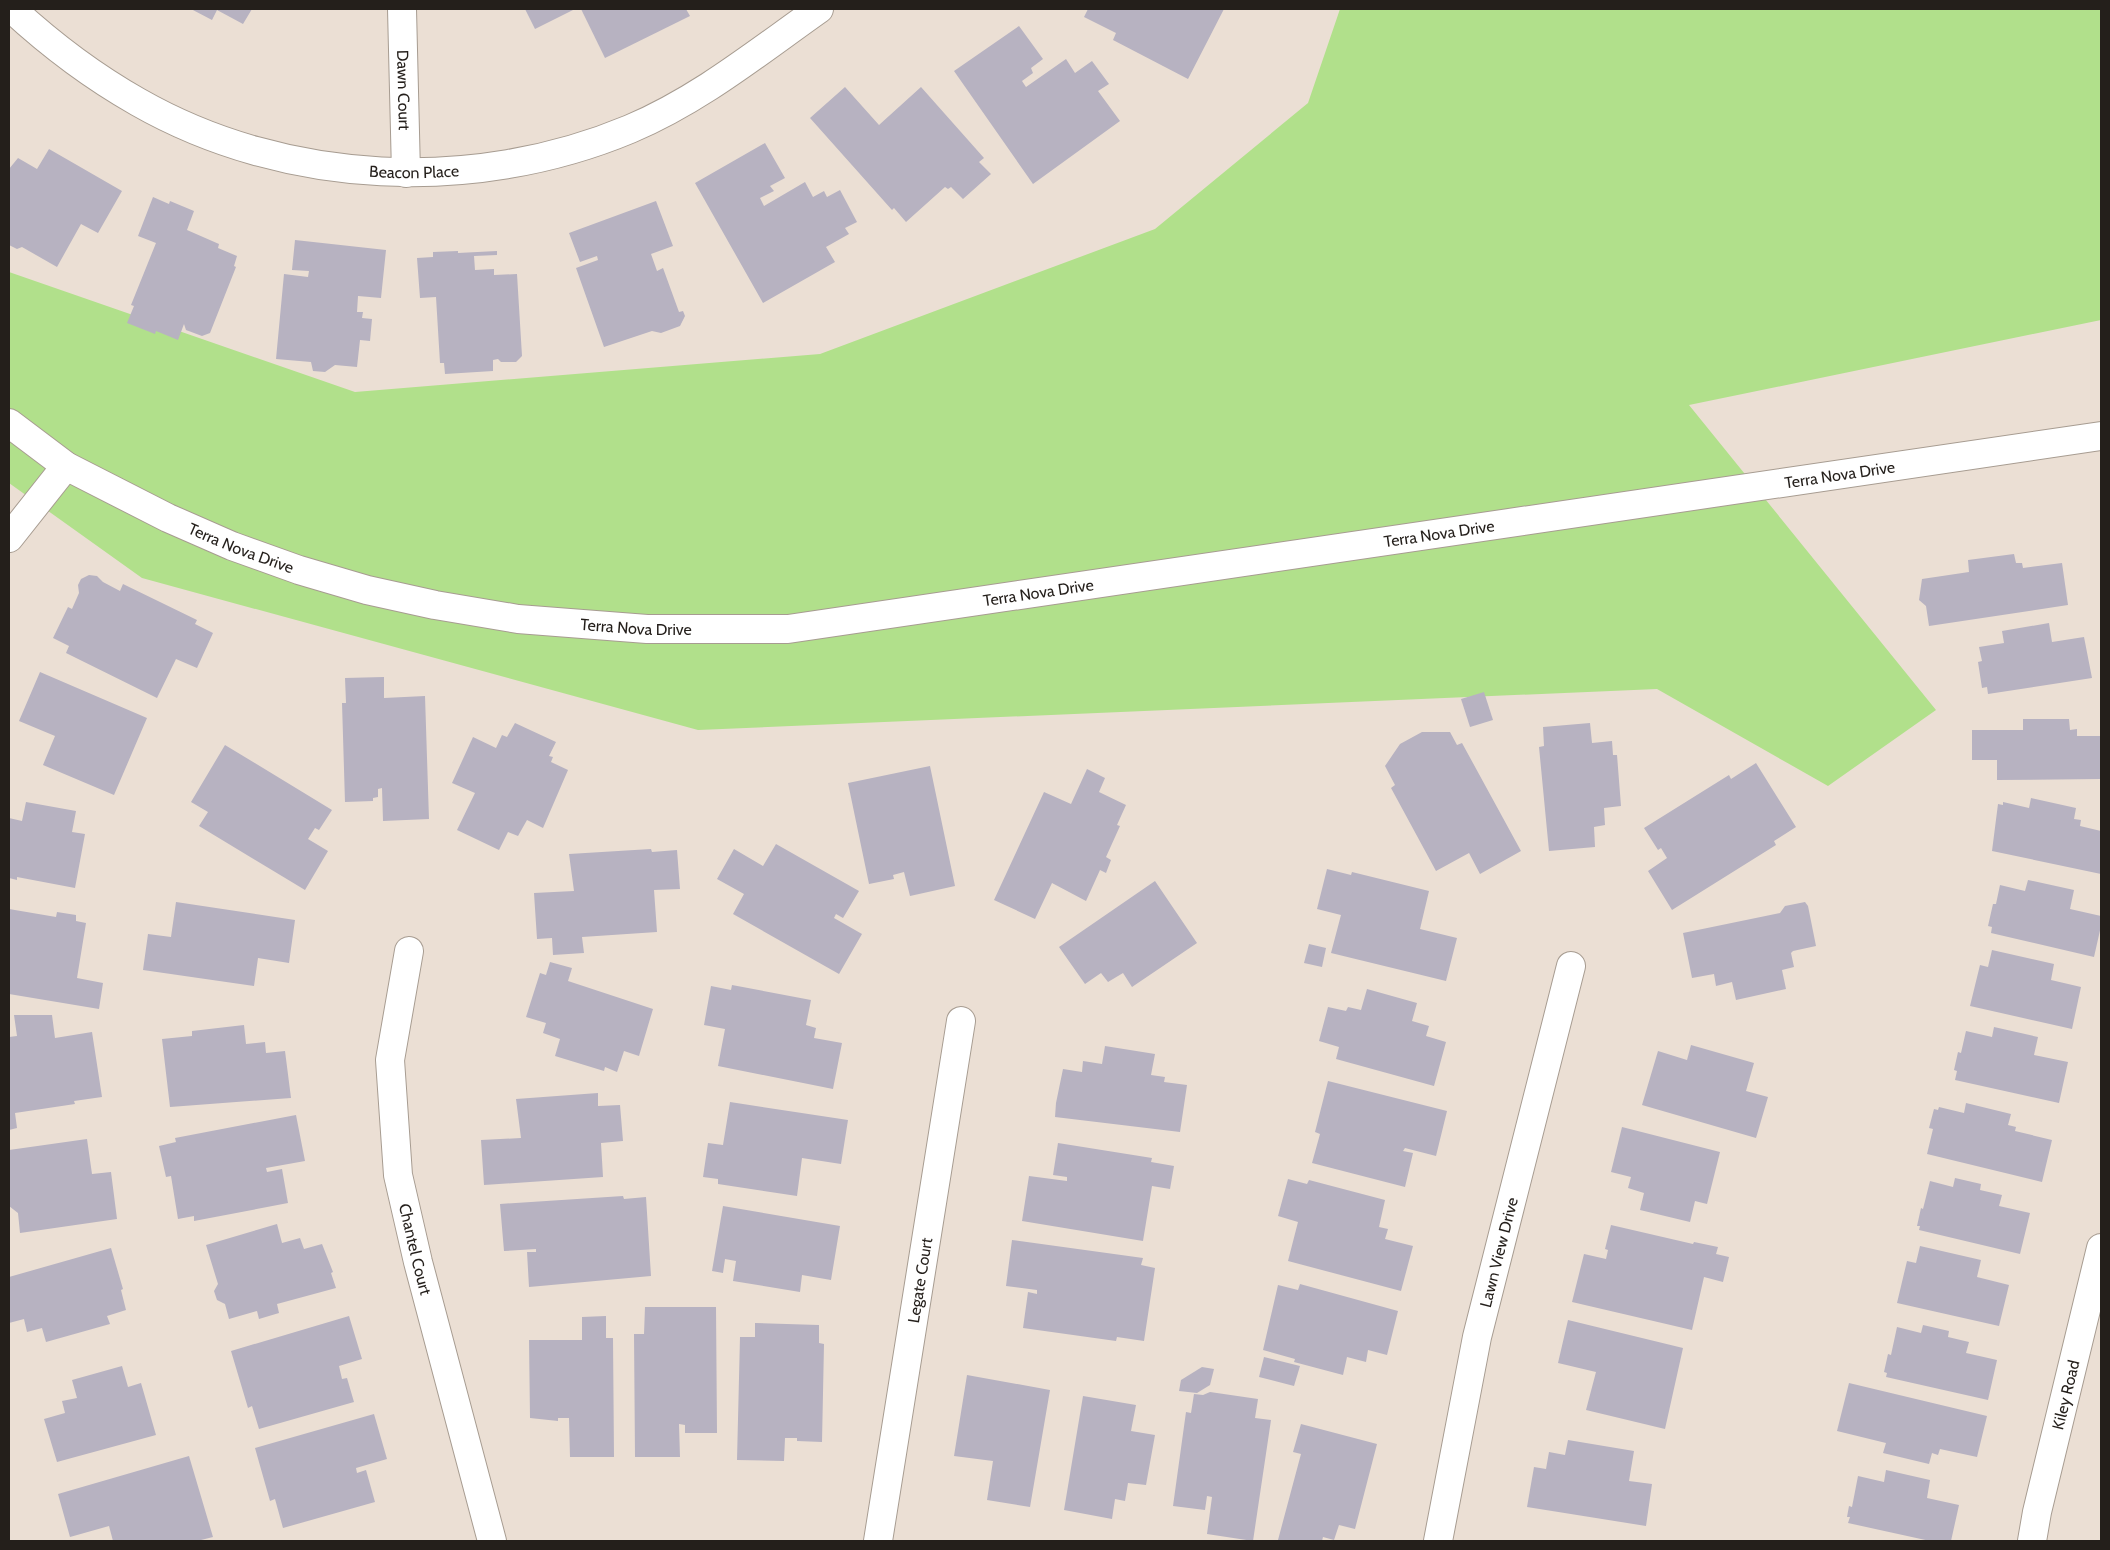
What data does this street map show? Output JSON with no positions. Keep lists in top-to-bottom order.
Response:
{
  "streets": {
    "street": [
      "Dawn Court",
      "Beacon Place",
      "Terra Nova Drive",
      "Chantel Court",
      "Lawn View Drive",
      "Legate Court",
      "Kiley Road"
    ]
  },
  "crossings": [
    ["Dawn Court", "Beacon Place"]
  ]
}
